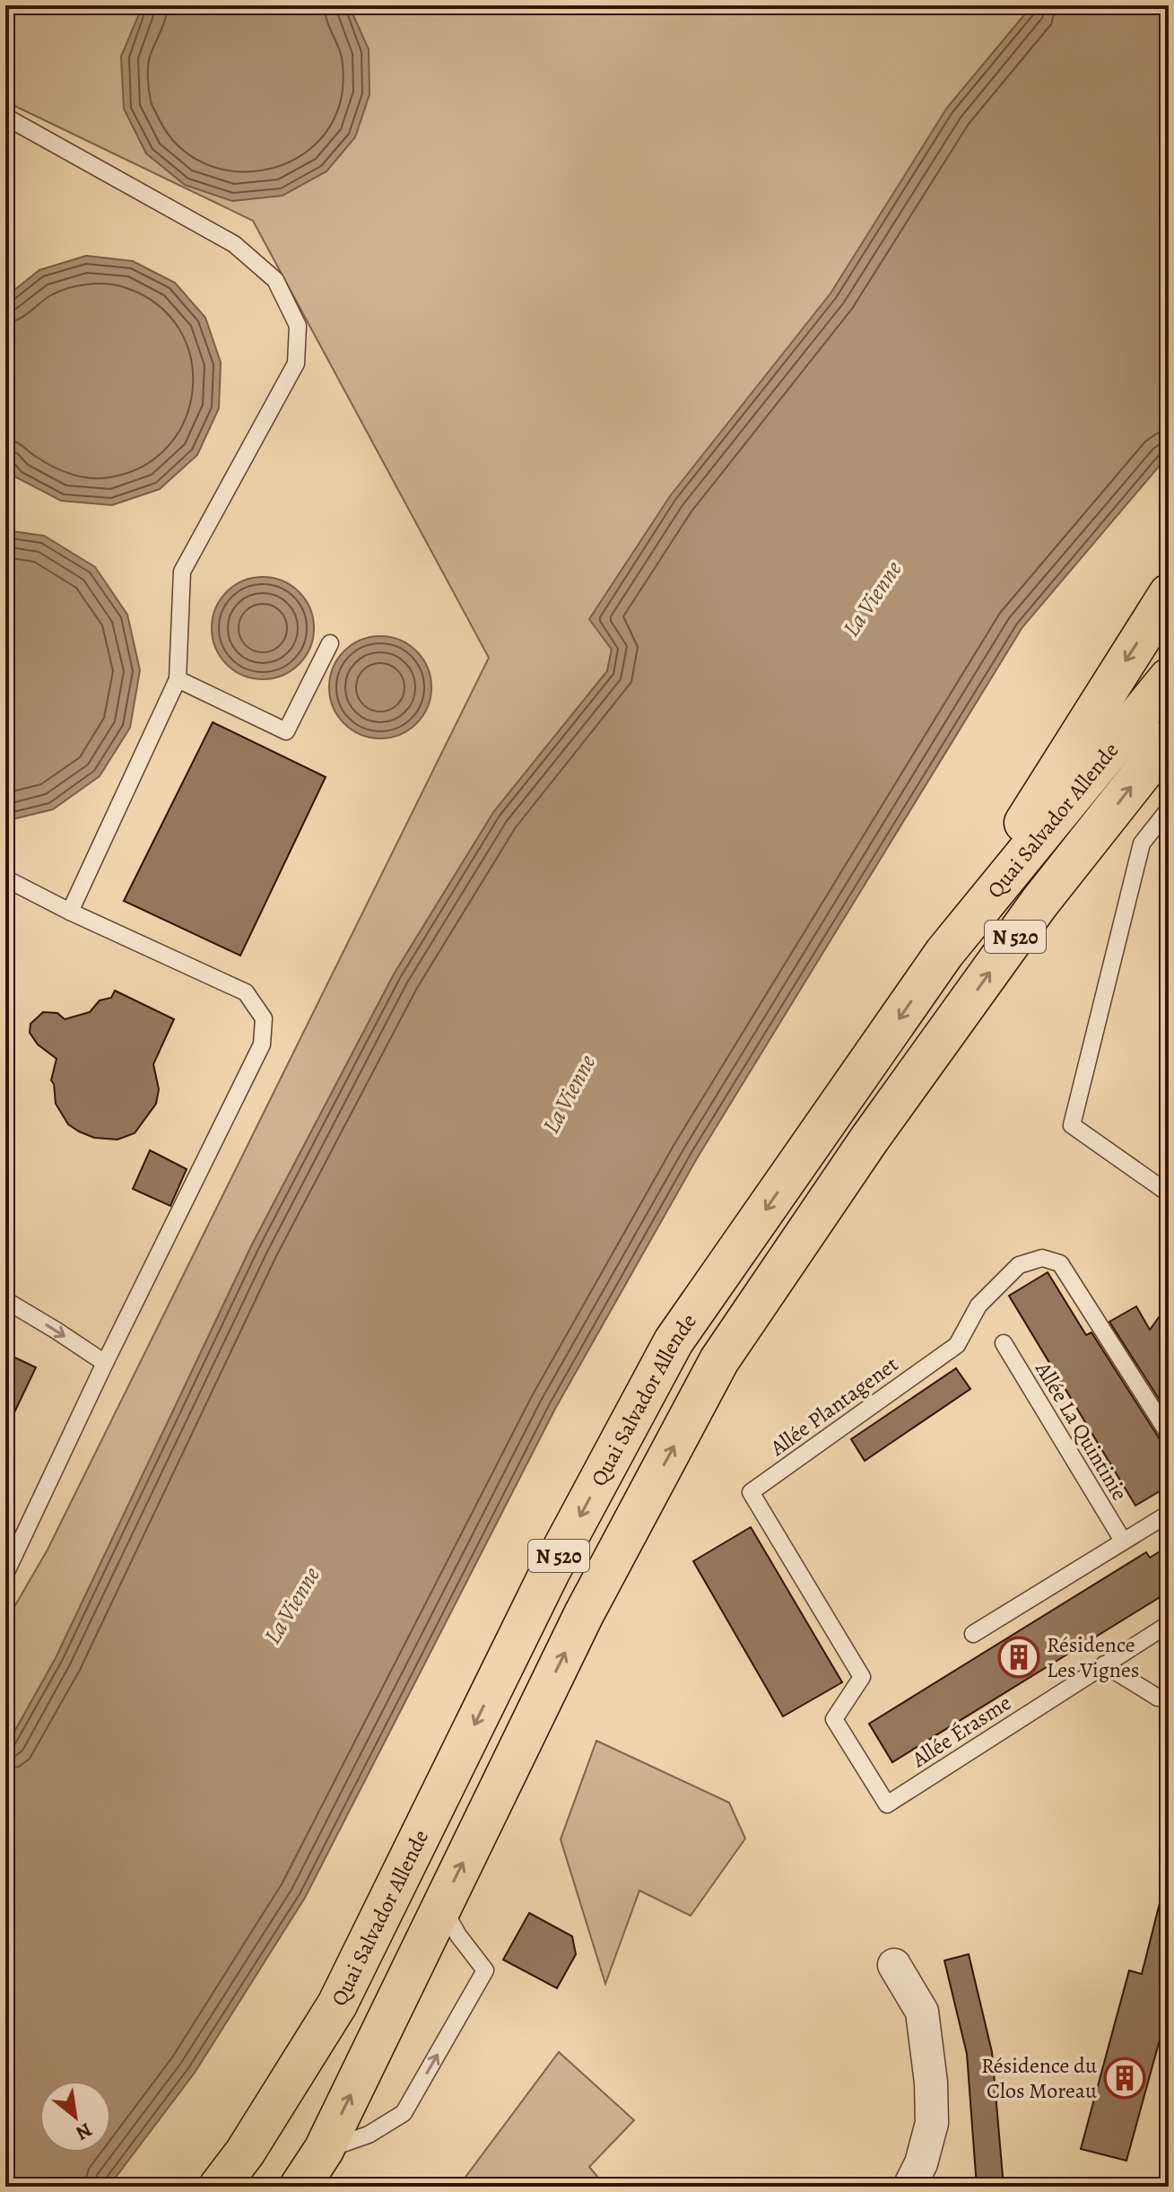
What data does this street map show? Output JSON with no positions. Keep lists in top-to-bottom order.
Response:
{
  "streets": {
    "main road": ["Quai Salvador Allende", "N 520"],
    "lane": ["Allée Plantagenet", "Allée La Quintinie", "Allée Érasme"]
  },
  "crossings": [
    ["Allée Plantagenet", "Allée Érasme"]
  ],
  "water": ["La Vienne"],
  "places": {
    "building": ["Résidence Les Vignes", "Résidence du Clos Moreau"]
  },
  "north": "bottom right"
}
